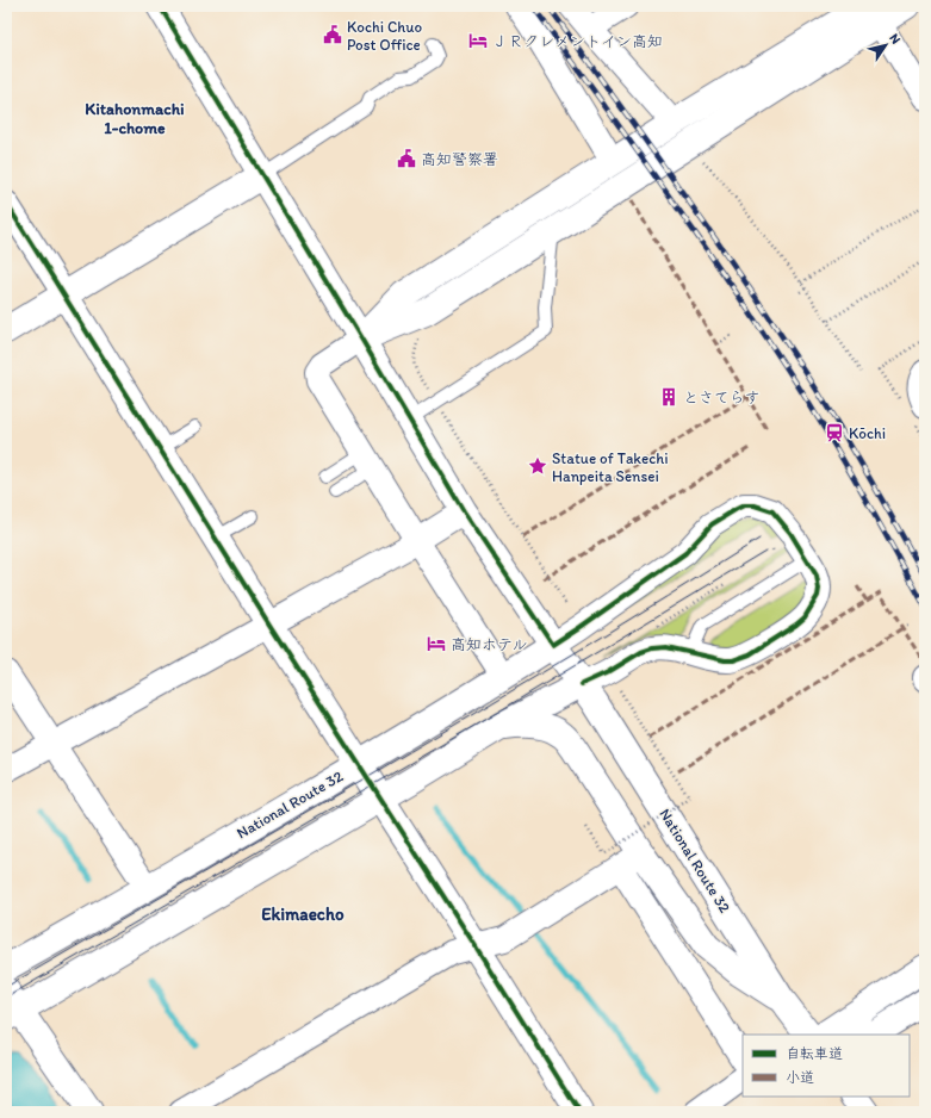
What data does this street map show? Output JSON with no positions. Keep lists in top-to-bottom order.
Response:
{
  "streets": {
    "main road": ["National Route 32"]
  },
  "districts": ["Kitahonmachi 1-chome", "Ekimaecho"],
  "places": {
    "public building": ["Kochi Chuo Post Office", "高知警察署"],
    "hotel": ["ＪＲクレメントイン高知", "高知ホテル"],
    "building": ["とさてらす"],
    "station": ["Kōchi"],
    "place": ["Statue of Takechi Hanpeita Sensei"]
  },
  "legend": ["自転車道", "小道"],
  "north": "top right"
}
